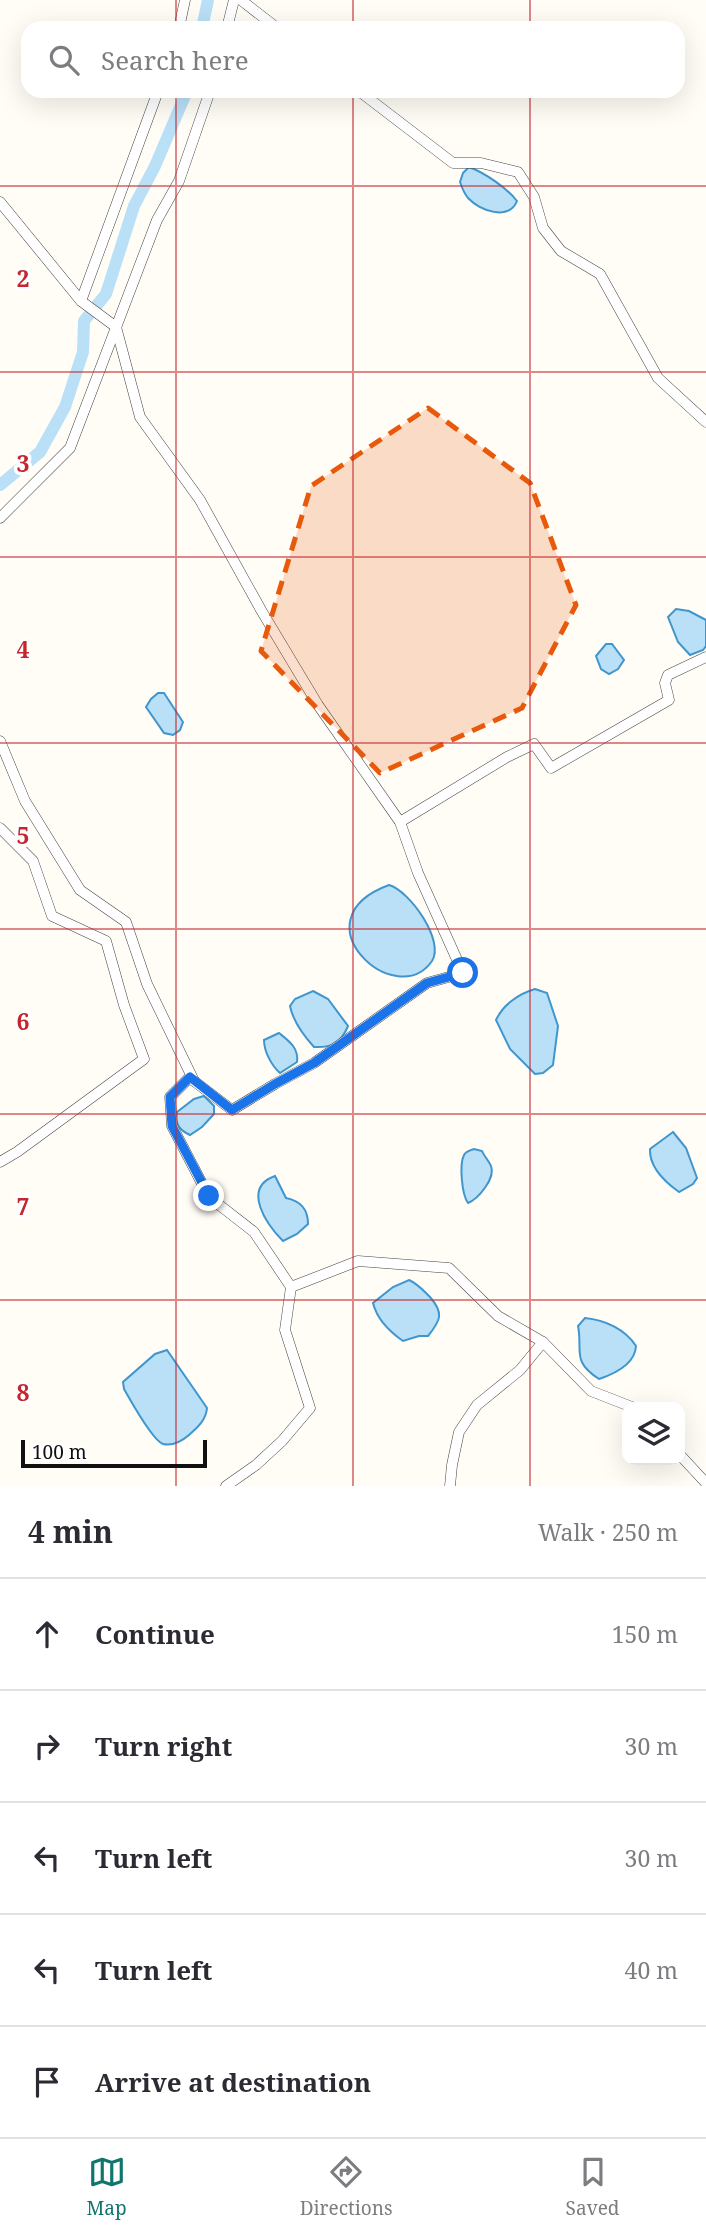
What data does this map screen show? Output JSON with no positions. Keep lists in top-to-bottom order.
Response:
{
  "scale_bar": "100 m",
  "page": {
    "search": "Search here",
    "scale": "100 m",
    "heading": ["4 min", "Walk · 250 m"],
    "list": [
      ["Continue", "150 m"],
      ["Turn right", "30 m"],
      ["Turn left", "30 m"],
      ["Turn left", "40 m"],
      "Arrive at destination"
    ],
    "nav": ["Map", "Directions", "Saved"]
  },
  "grid": {
    "rows": [
      "2",
      "3",
      "4",
      "5",
      "6",
      "7",
      "8"
    ]
  }
}
